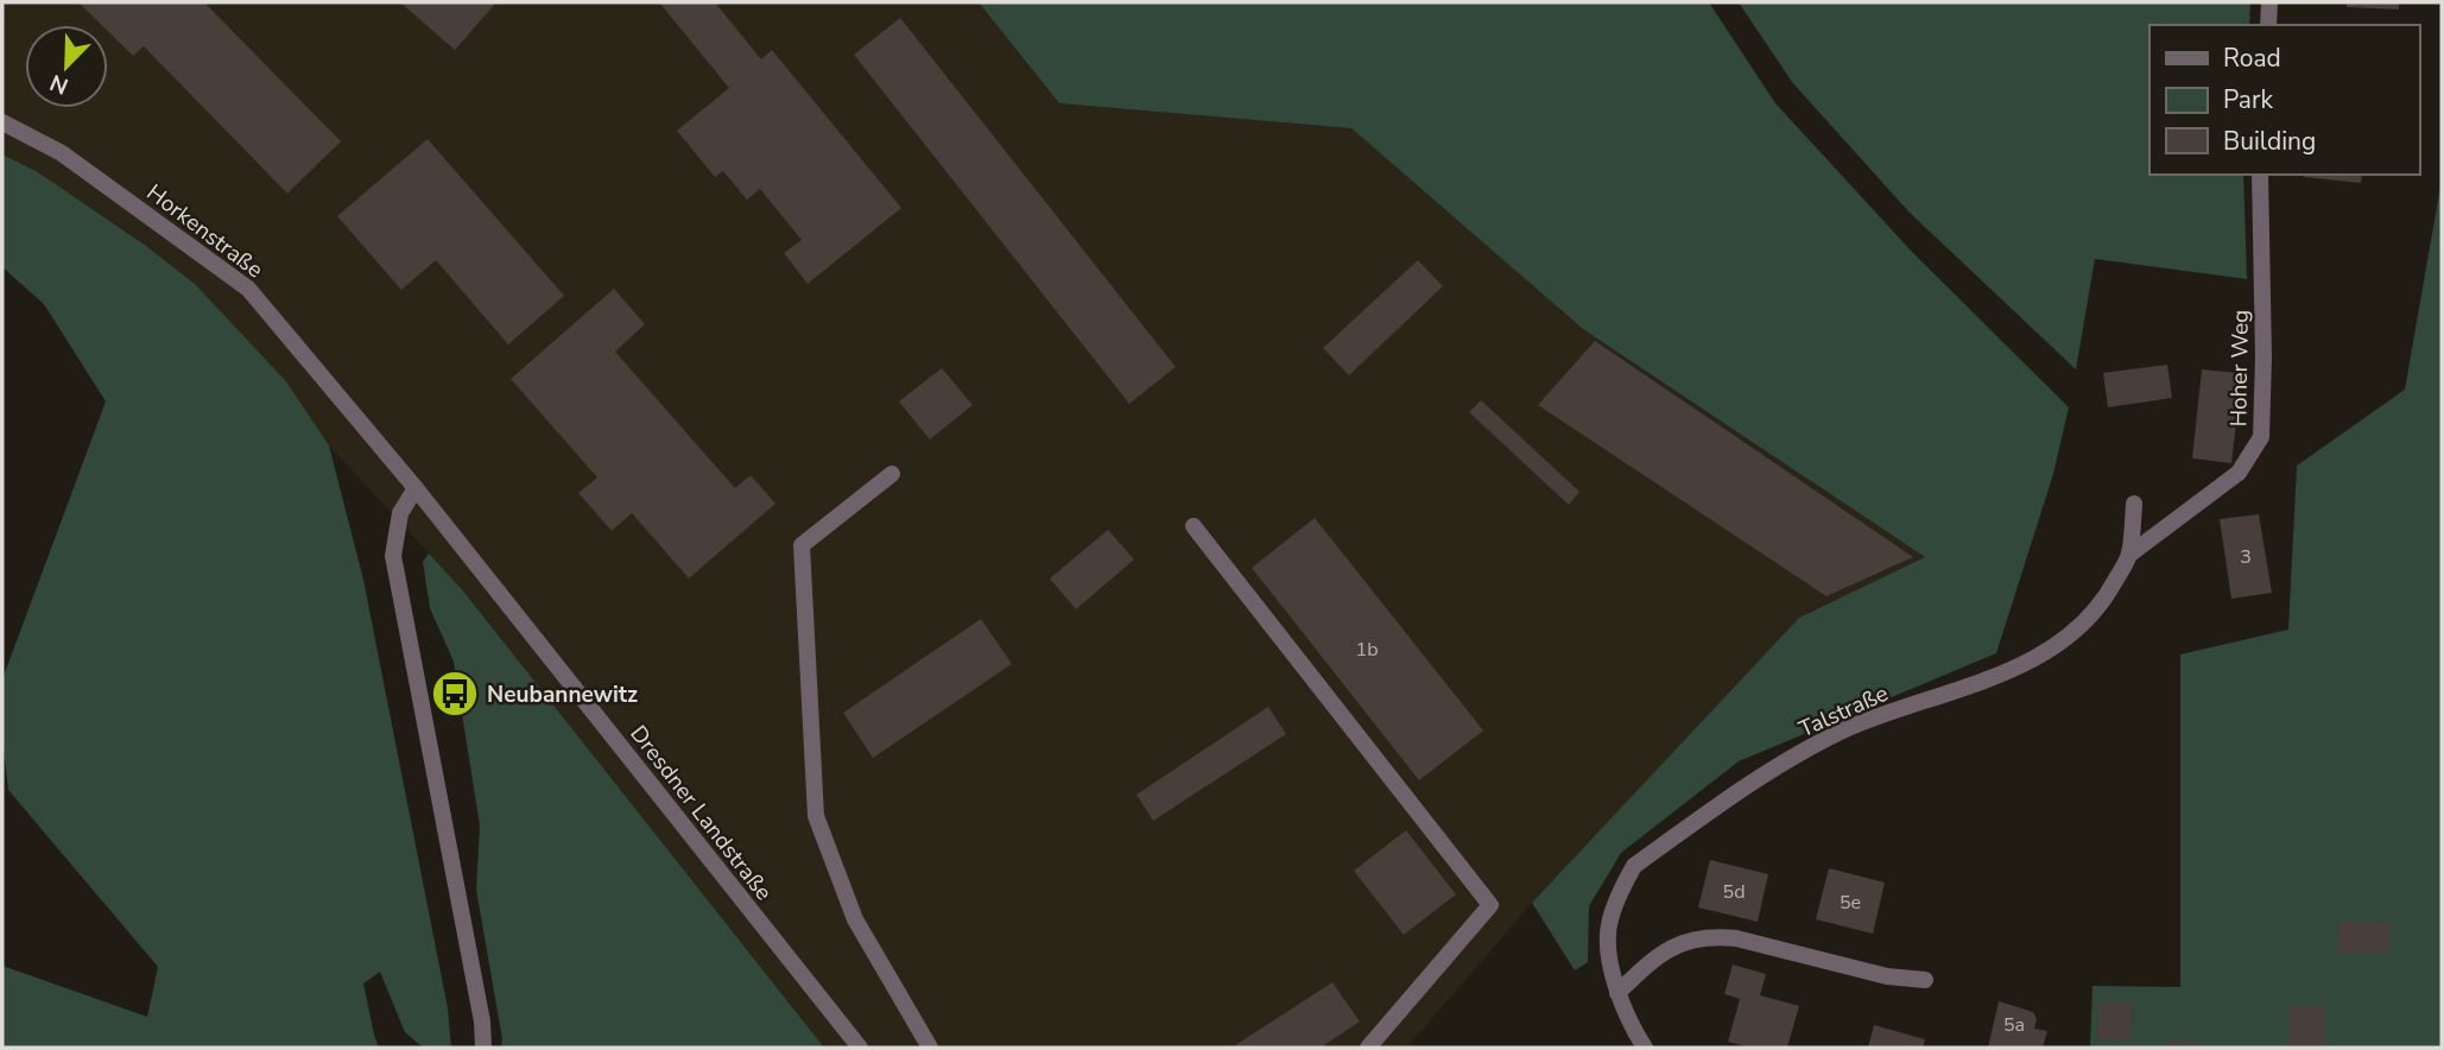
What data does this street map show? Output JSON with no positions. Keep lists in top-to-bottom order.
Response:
{
  "streets": {
    "street": [
      "Horkenstraße",
      "Hoher Weg",
      "Talstraße",
      "Dresdner Landstraße"
    ]
  },
  "crossings": [
    ["Horkenstraße", "Dresdner Landstraße"],
    ["Hoher Weg", "Talstraße"]
  ],
  "places": {
    "bus stop": ["Neubannewitz"]
  },
  "house_numbers": [
    "3",
    "1b",
    "5d",
    "5e",
    "5a"
  ],
  "legend": ["Road", "Park", "Building"],
  "north": "bottom left"
}
